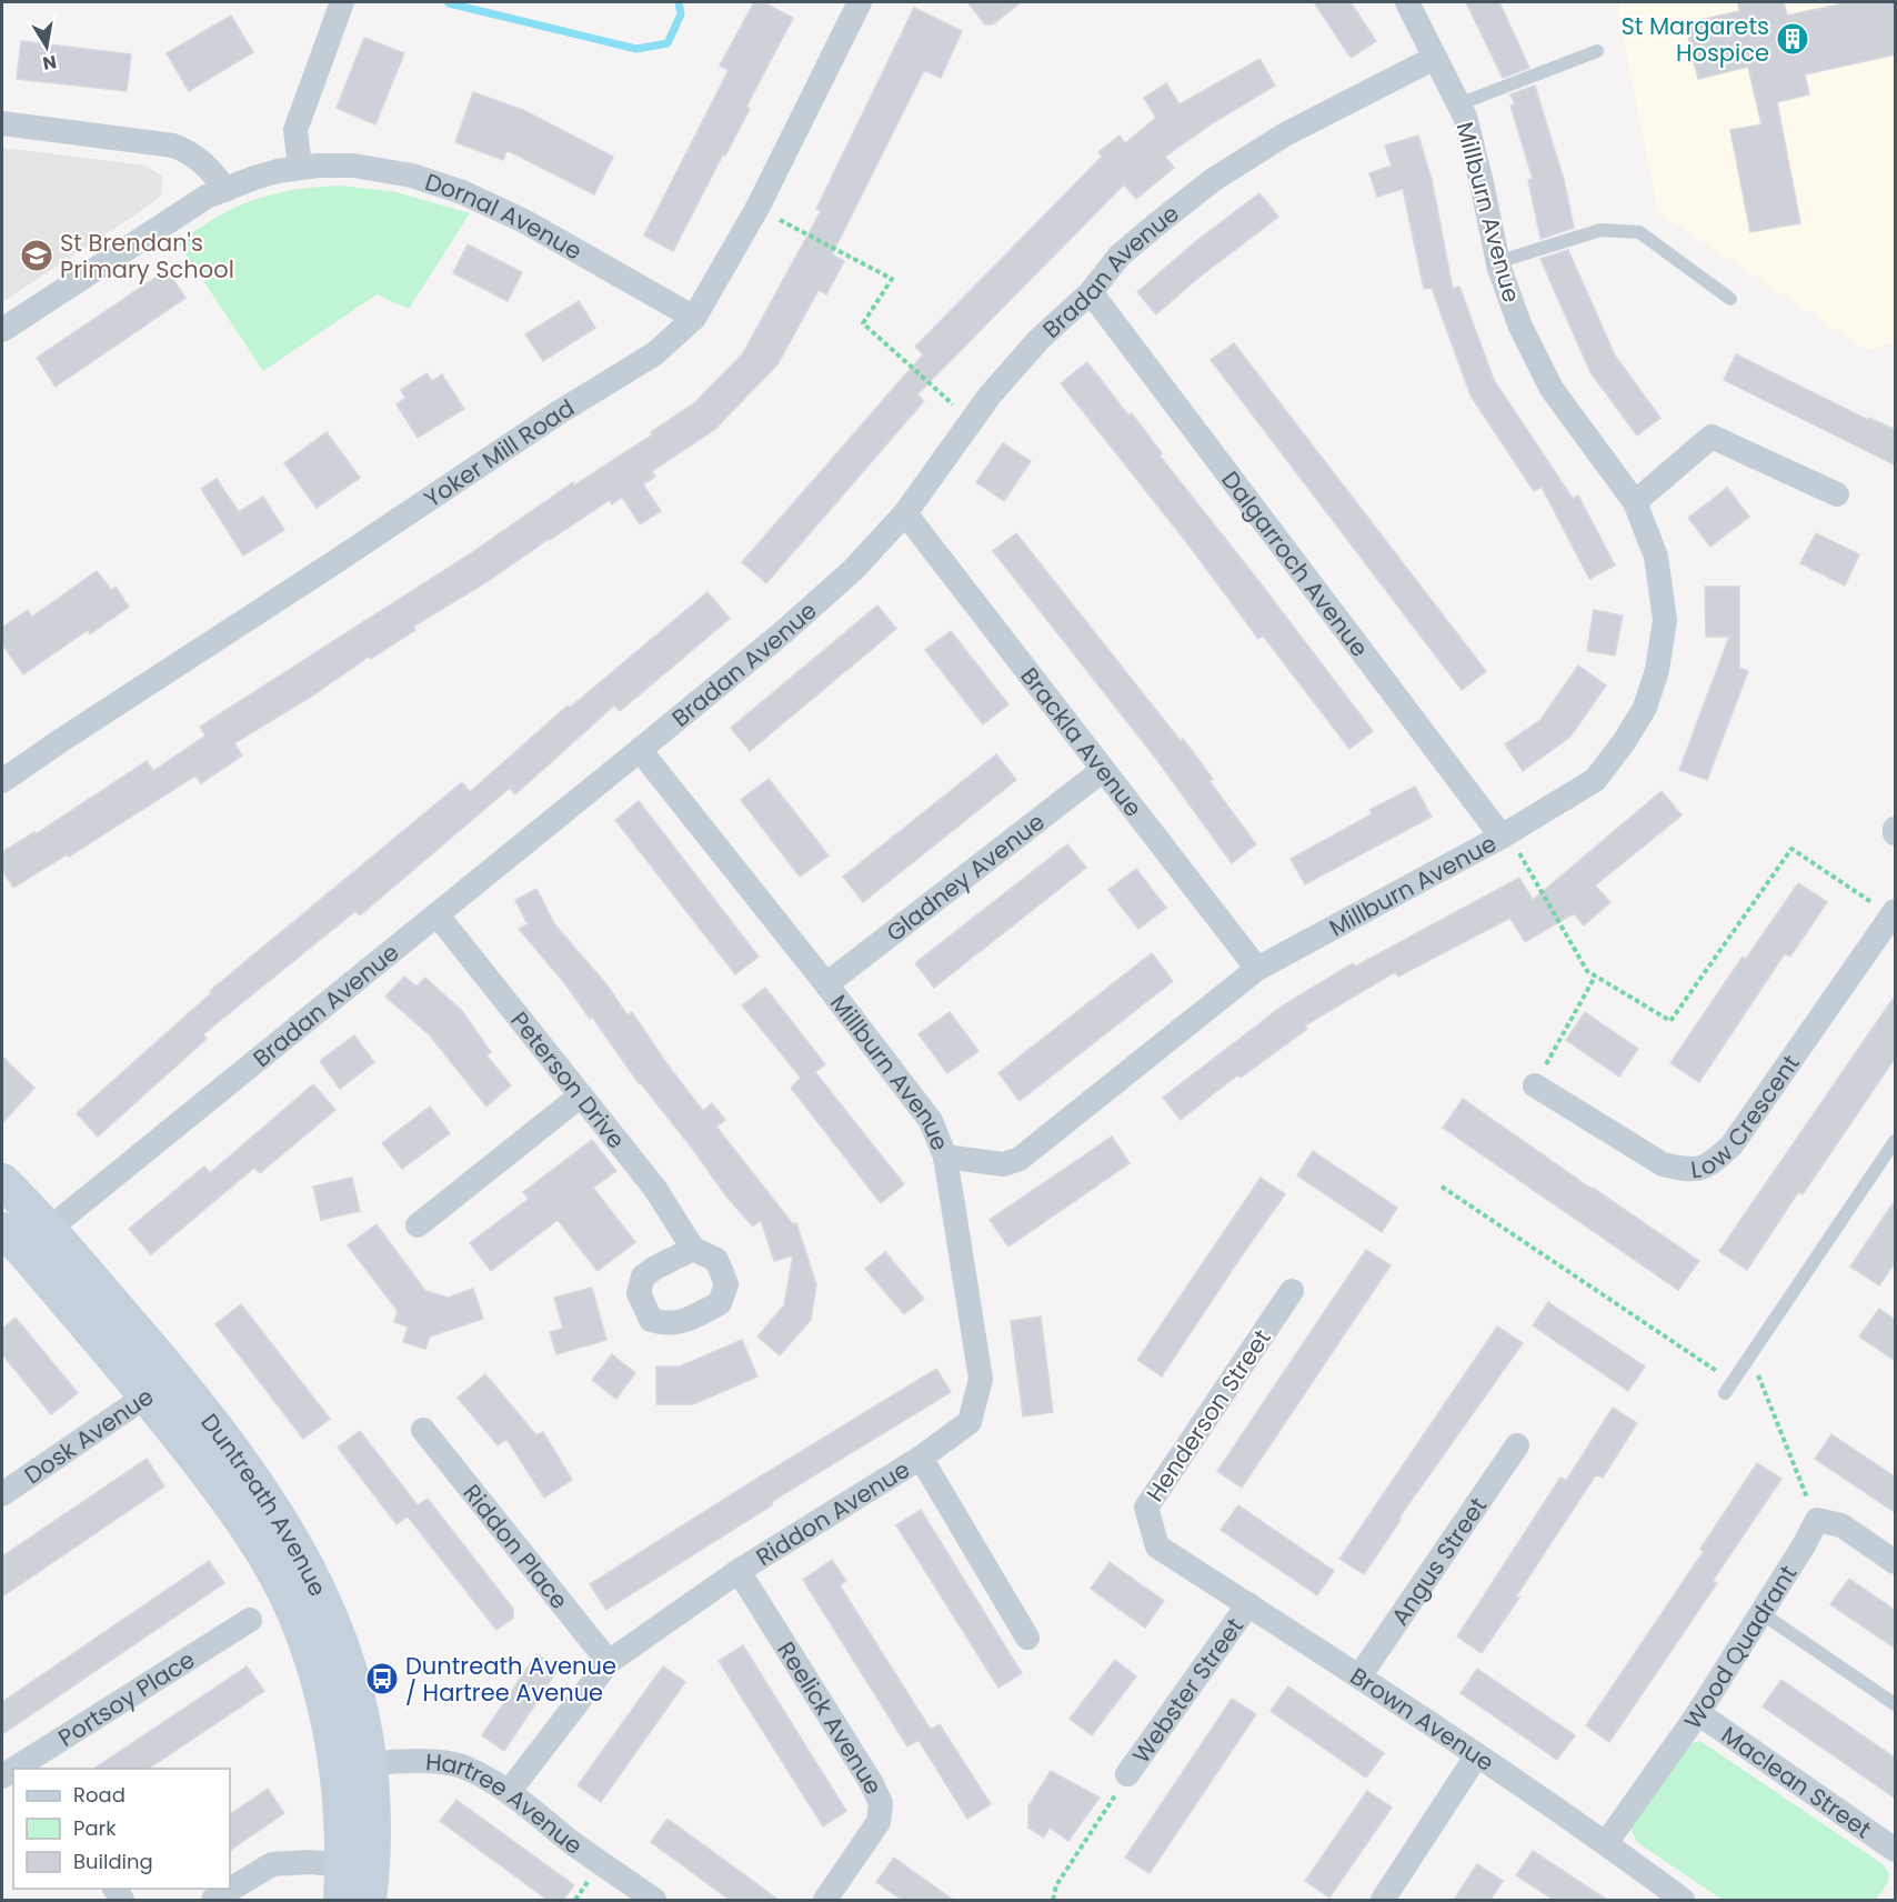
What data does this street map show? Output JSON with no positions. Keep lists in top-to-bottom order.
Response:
{
  "streets": {
    "street": [
      "Millburn Avenue",
      "Dornal Avenue",
      "Bradan Avenue",
      "Yoker Mill Road",
      "Dalgarroch Avenue",
      "Brackla Avenue",
      "Gladney Avenue",
      "Peterson Drive",
      "Low Crescent",
      "Henderson Street",
      "Dosk Avenue",
      "Duntreath Avenue",
      "Riddon Avenue",
      "Riddon Place",
      "Angus Street",
      "Wood Quadrant",
      "Webster Street",
      "Portsoy Place",
      "Reelick Avenue",
      "Brown Avenue",
      "Maclean Street",
      "Hartree Avenue"
    ]
  },
  "crossings": [
    ["Millburn Avenue", "Bradan Avenue"],
    ["Millburn Avenue", "Dalgarroch Avenue"],
    ["Millburn Avenue", "Brackla Avenue"],
    ["Millburn Avenue", "Gladney Avenue"],
    ["Millburn Avenue", "Riddon Avenue"],
    ["Dornal Avenue", "Yoker Mill Road"],
    ["Bradan Avenue", "Dalgarroch Avenue"],
    ["Bradan Avenue", "Brackla Avenue"],
    ["Bradan Avenue", "Peterson Drive"],
    ["Bradan Avenue", "Duntreath Avenue"],
    ["Brackla Avenue", "Gladney Avenue"],
    ["Henderson Street", "Brown Avenue"],
    ["Dosk Avenue", "Duntreath Avenue"],
    ["Duntreath Avenue", "Hartree Avenue"],
    ["Riddon Avenue", "Riddon Place"],
    ["Riddon Avenue", "Reelick Avenue"],
    ["Riddon Avenue", "Hartree Avenue"],
    ["Angus Street", "Brown Avenue"],
    ["Wood Quadrant", "Brown Avenue"],
    ["Wood Quadrant", "Maclean Street"],
    ["Webster Street", "Brown Avenue"]
  ],
  "places": {
    "building": ["St Margarets Hospice"],
    "school or university": ["St Brendan's Primary School"],
    "bus stop": ["Duntreath Avenue / Hartree Avenue"]
  },
  "legend": ["Road", "Park", "Building"],
  "north": "bottom"
}
